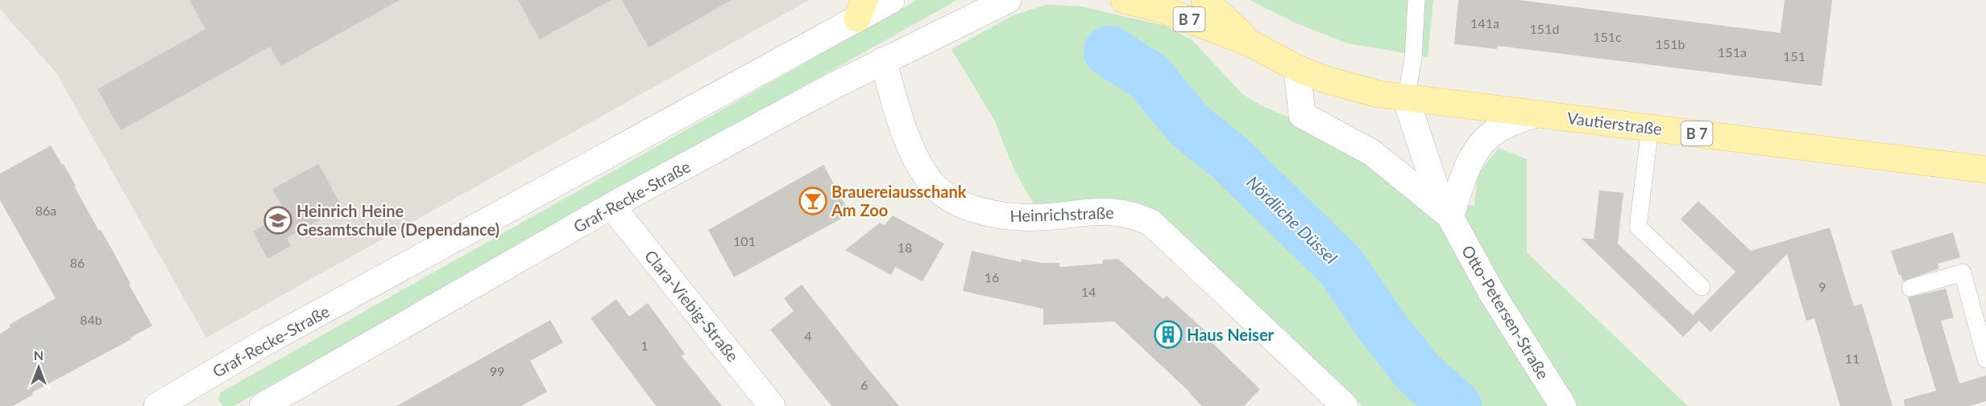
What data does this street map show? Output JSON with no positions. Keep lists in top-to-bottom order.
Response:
{
  "streets": {
    "main road": ["B 7", "Vautierstraße"],
    "street": [
      "Graf-Recke-Straße",
      "Heinrichstraße",
      "Clara-Viebig-Straße",
      "Otto-Petersen-Straße"
    ]
  },
  "crossings": [
    ["B 7", "Vautierstraße"],
    ["Vautierstraße", "Otto-Petersen-Straße"],
    ["Graf-Recke-Straße", "Heinrichstraße"],
    ["Graf-Recke-Straße", "Clara-Viebig-Straße"]
  ],
  "water": ["Nördliche Düssel"],
  "places": {
    "bar": ["Brauereiausschank Am Zoo"],
    "school or university": ["Heinrich Heine Gesamtschule (Dependance)"],
    "building": ["Haus Neiser"]
  },
  "house_numbers": [
    "141a",
    "151d",
    "151c",
    "151b",
    "151a",
    "151",
    "86a",
    "101",
    "18",
    "86",
    "16",
    "9",
    "14",
    "84b",
    "4",
    "1",
    "11",
    "99",
    "6"
  ],
  "north": "top"
}
